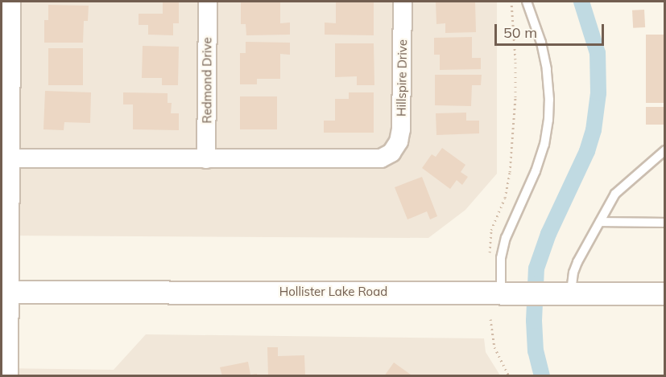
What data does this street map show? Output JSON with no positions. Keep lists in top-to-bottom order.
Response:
{
  "streets": {
    "street": ["Hillspire Drive", "Redmond Drive", "Hollister Lake Road"]
  },
  "crossings": [
    ["Hillspire Drive", "Redmond Drive"]
  ],
  "scale_bar": "50 m"
}
